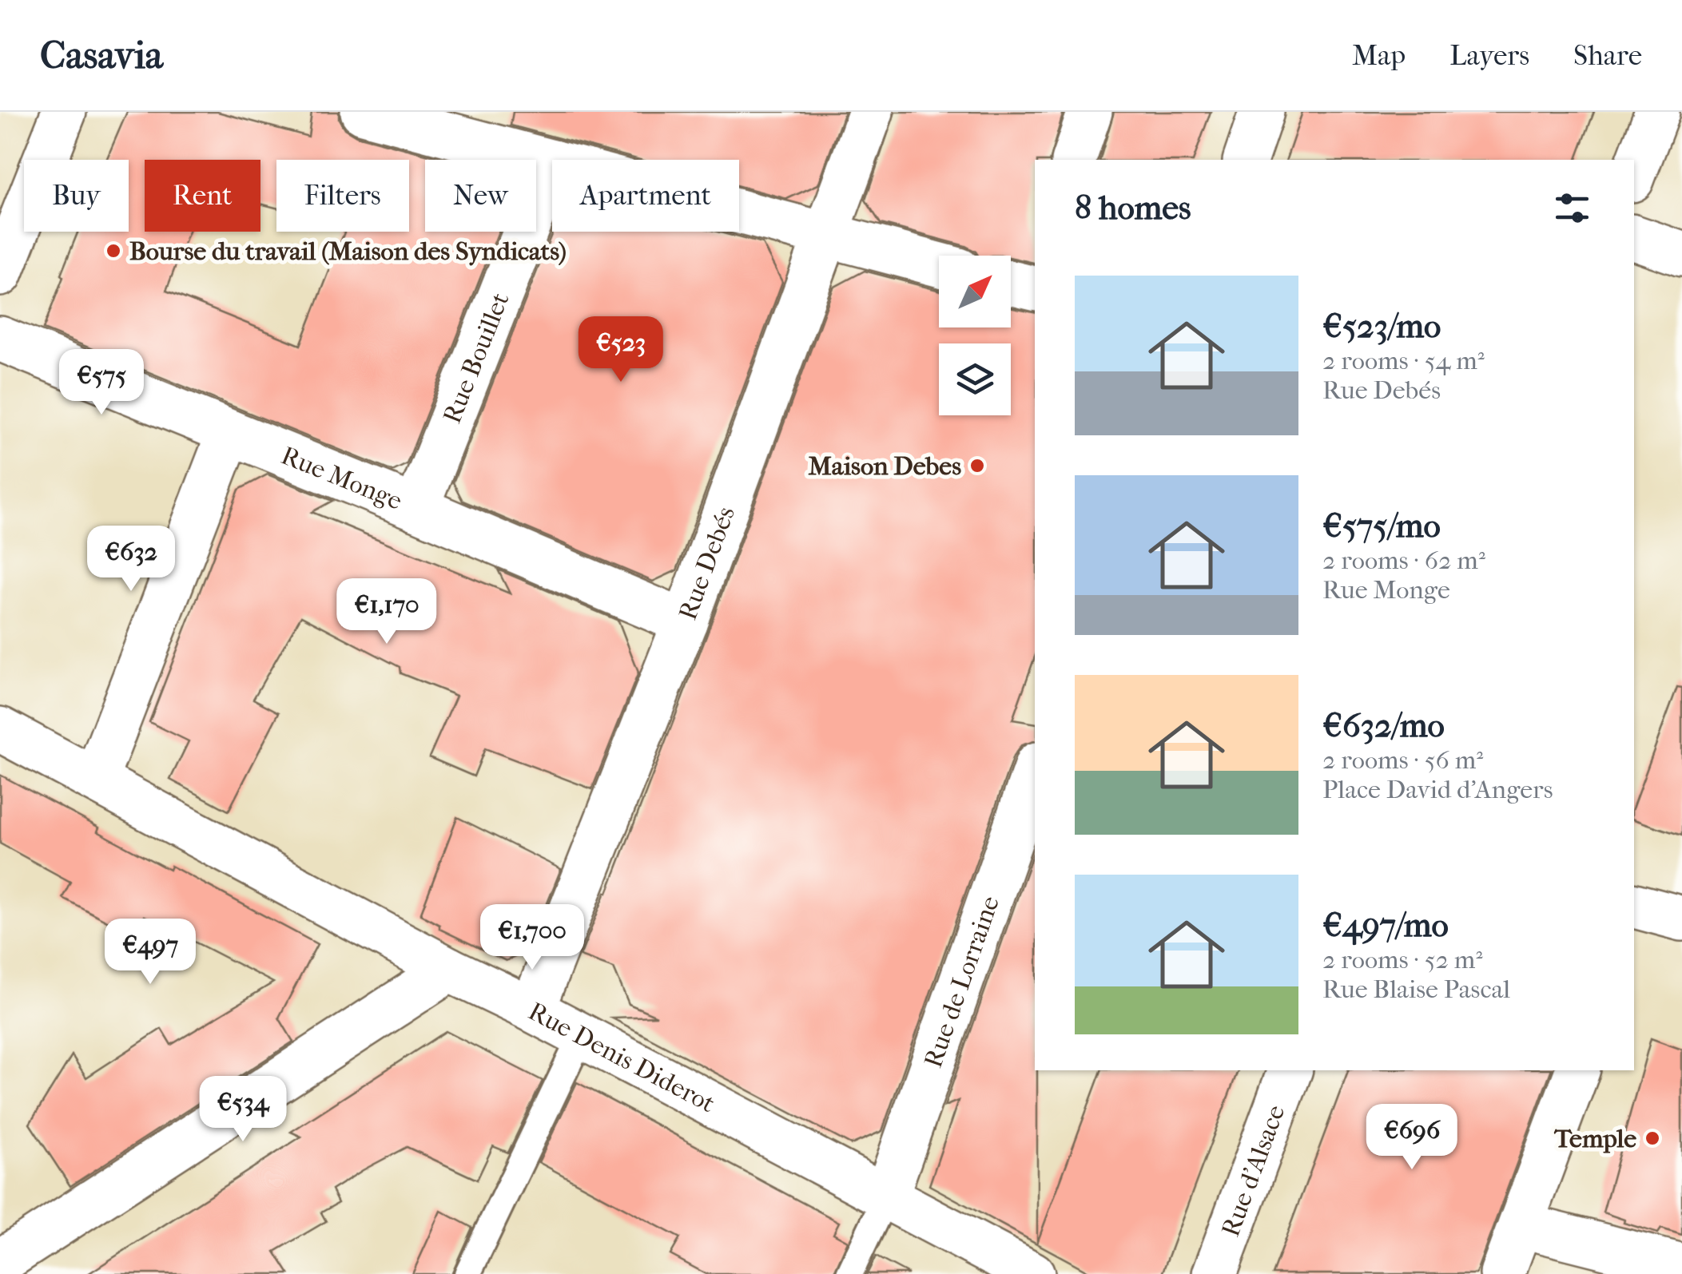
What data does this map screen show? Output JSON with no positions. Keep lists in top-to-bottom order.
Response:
{
  "streets": {
    "street": [
      "Rue Bouillet",
      "Rue Monge",
      "Rue Debés",
      "Rue de Lorraine",
      "Rue Denis Diderot",
      "Rue d'Alsace"
    ]
  },
  "crossings": [
    ["Rue Bouillet", "Rue Monge"],
    ["Rue Monge", "Rue Debés"],
    ["Rue Debés", "Rue Denis Diderot"],
    ["Rue de Lorraine", "Rue Denis Diderot"]
  ],
  "places": ["Bourse du travail (Maison des Syndicats)", "Maison Debes", "Temple"],
  "north": "top right",
  "page": {
    "header": "Casavia",
    "nav": ["Map", "Layers", "Share"],
    "chip": [
      "Buy",
      "Rent",
      "Filters",
      "New",
      "Apartment"
    ],
    "heading": "8 homes",
    "list": [
      {
        "name": "€523/mo",
        "note": "2 rooms · 54 m² · Rue Debés"
      },
      {
        "name": "€575/mo",
        "note": "2 rooms · 62 m² · Rue Monge"
      },
      {
        "name": "€632/mo",
        "note": "2 rooms · 56 m² · Place David d'Angers"
      },
      {
        "name": "€497/mo",
        "note": "2 rooms · 52 m² · Rue Blaise Pascal"
      }
    ],
    "price": [
      "€523",
      "€575",
      "€632",
      "€1,170",
      "€1,700",
      "€497",
      "€534",
      "€696"
    ]
  }
}
